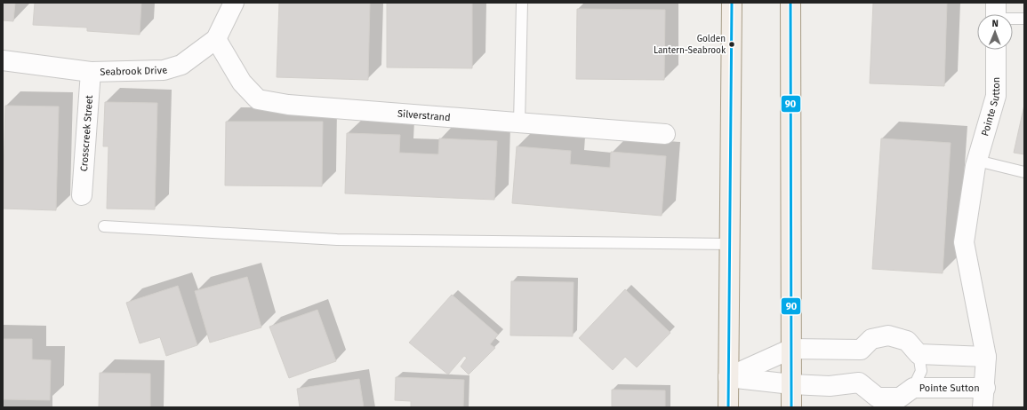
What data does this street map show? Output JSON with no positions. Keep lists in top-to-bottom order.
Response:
{
  "streets": {
    "street": [
      "Seabrook Drive",
      "Pointe Sutton",
      "Silverstrand",
      "Crosscreek Street"
    ]
  },
  "crossings": [
    ["Seabrook Drive", "Silverstrand"],
    ["Seabrook Drive", "Crosscreek Street"]
  ],
  "places": ["Golden Lantern-Seabrook"],
  "lines": ["transit line 90"],
  "north": "top"
}
